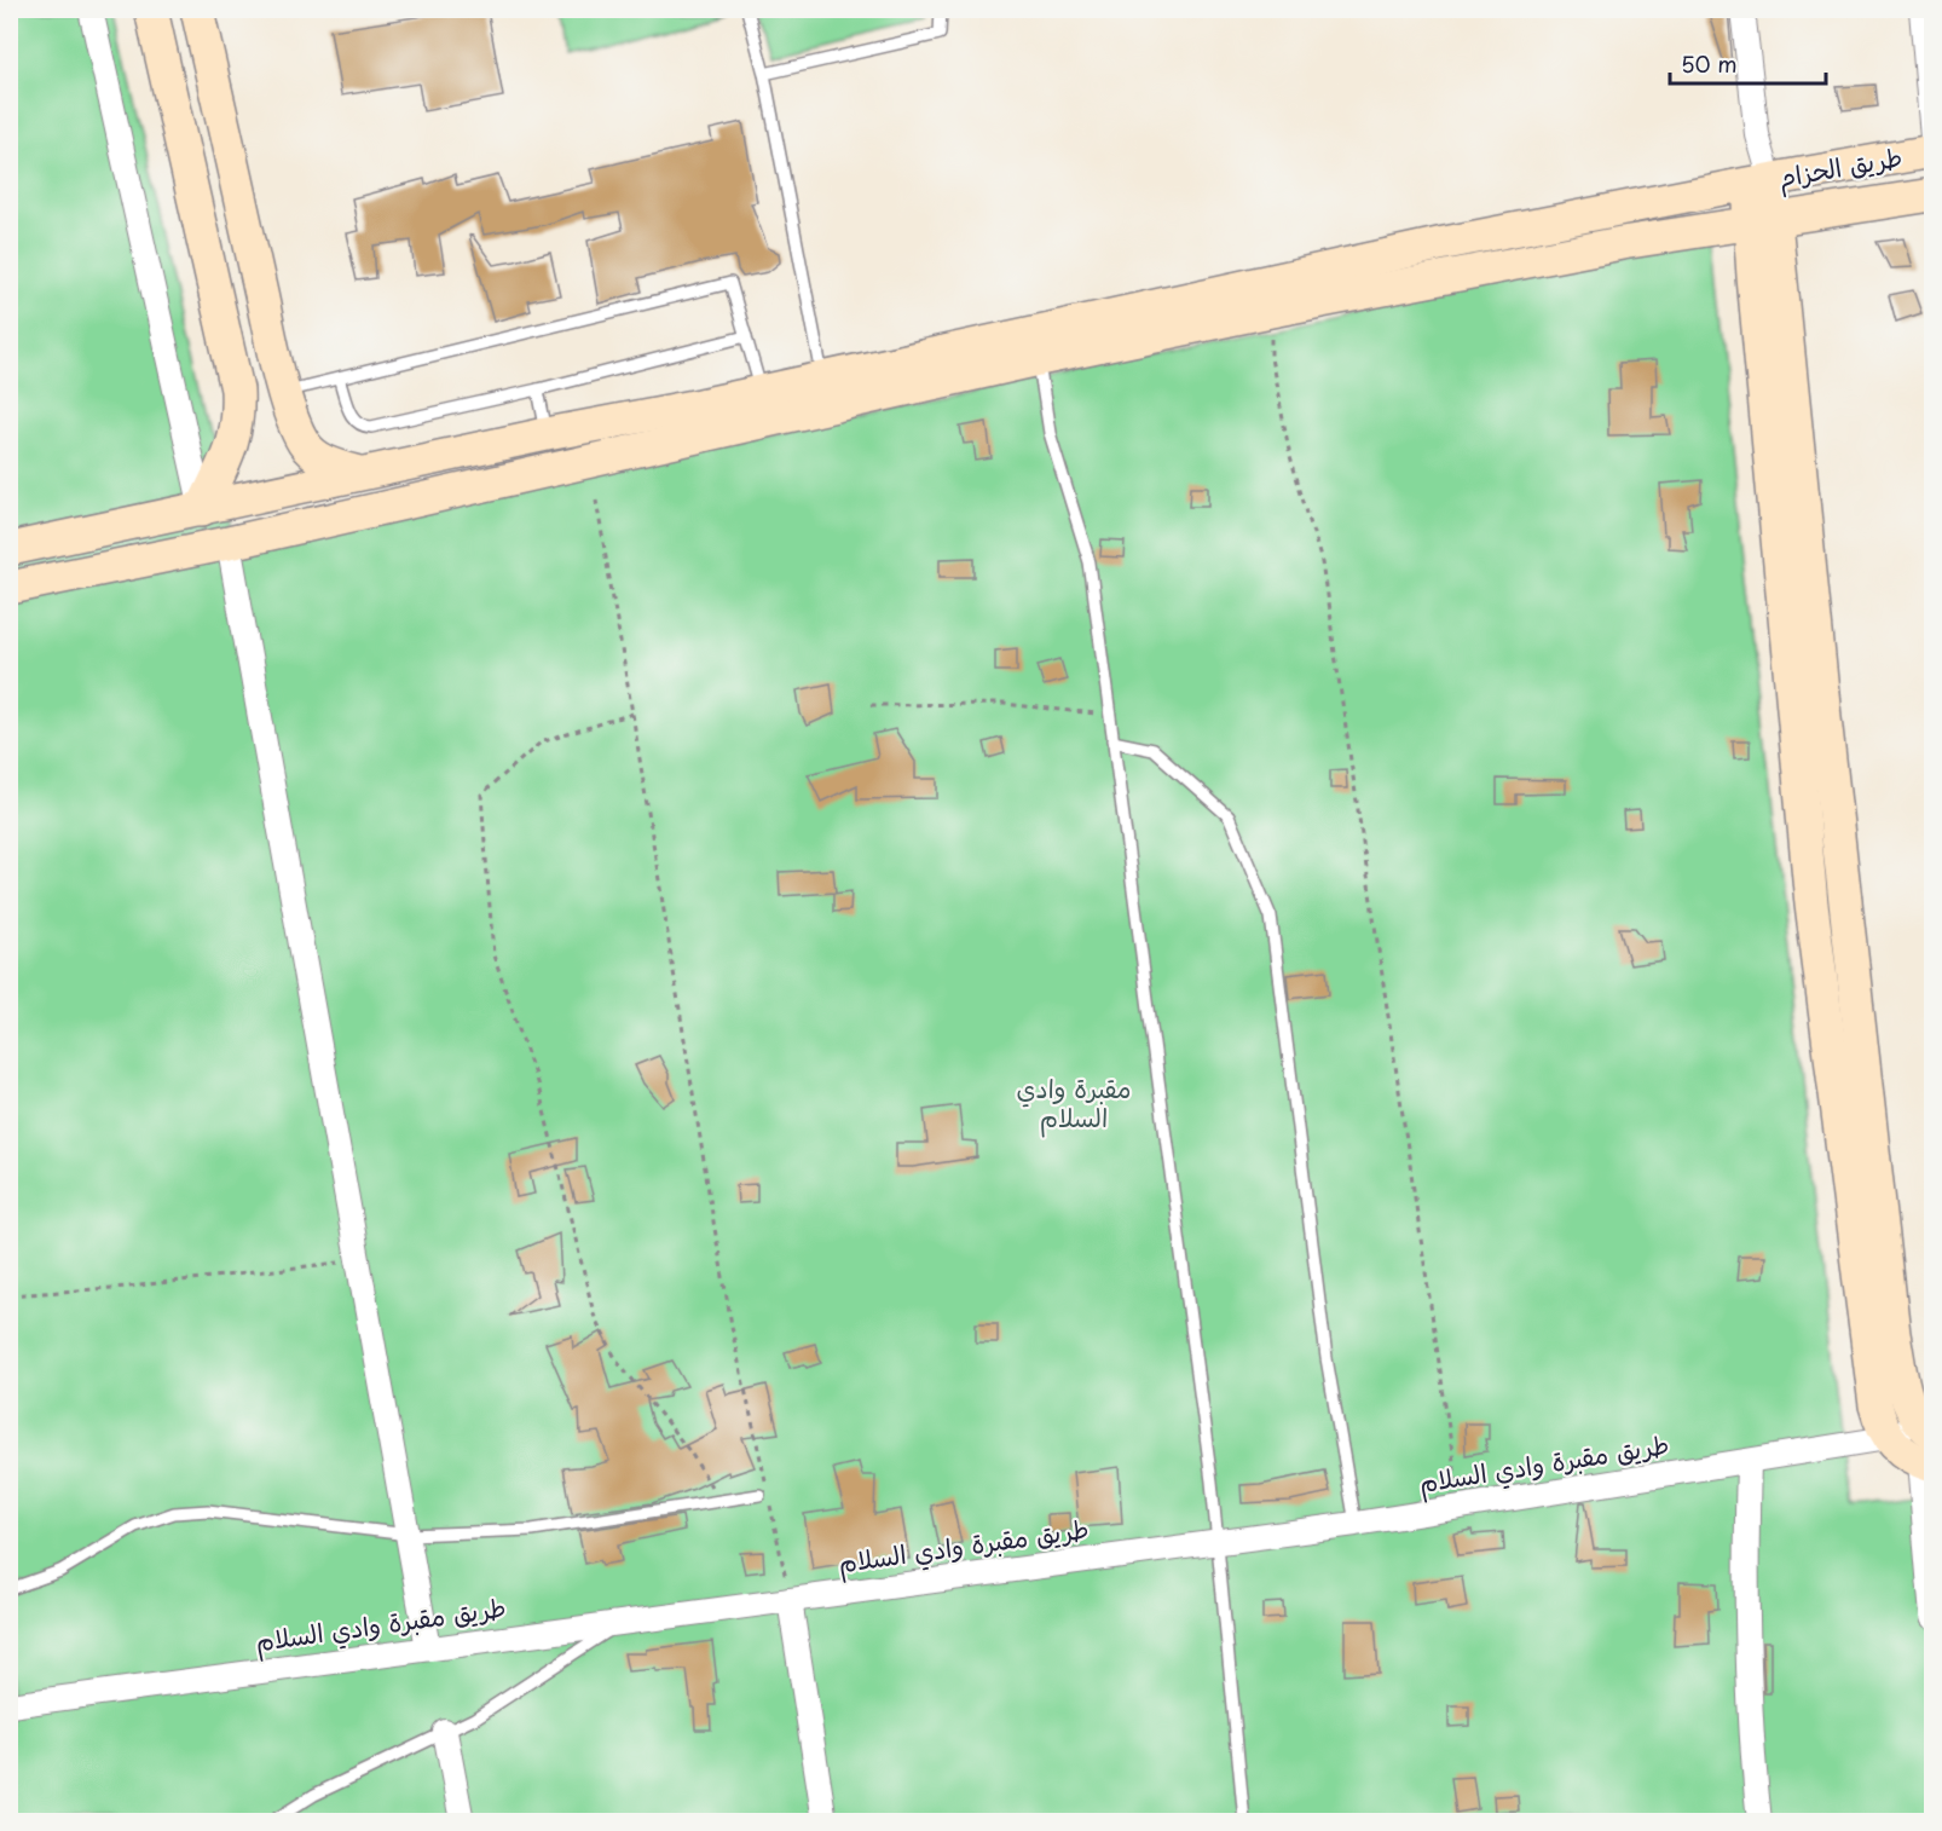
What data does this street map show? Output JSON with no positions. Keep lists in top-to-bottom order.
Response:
{
  "streets": {
    "main road": ["طريق الحزام"],
    "street": ["طريق مقبرة وادي السلام"]
  },
  "parks": ["مقبرة وادي السلام"],
  "scale_bar": "50 m"
}
